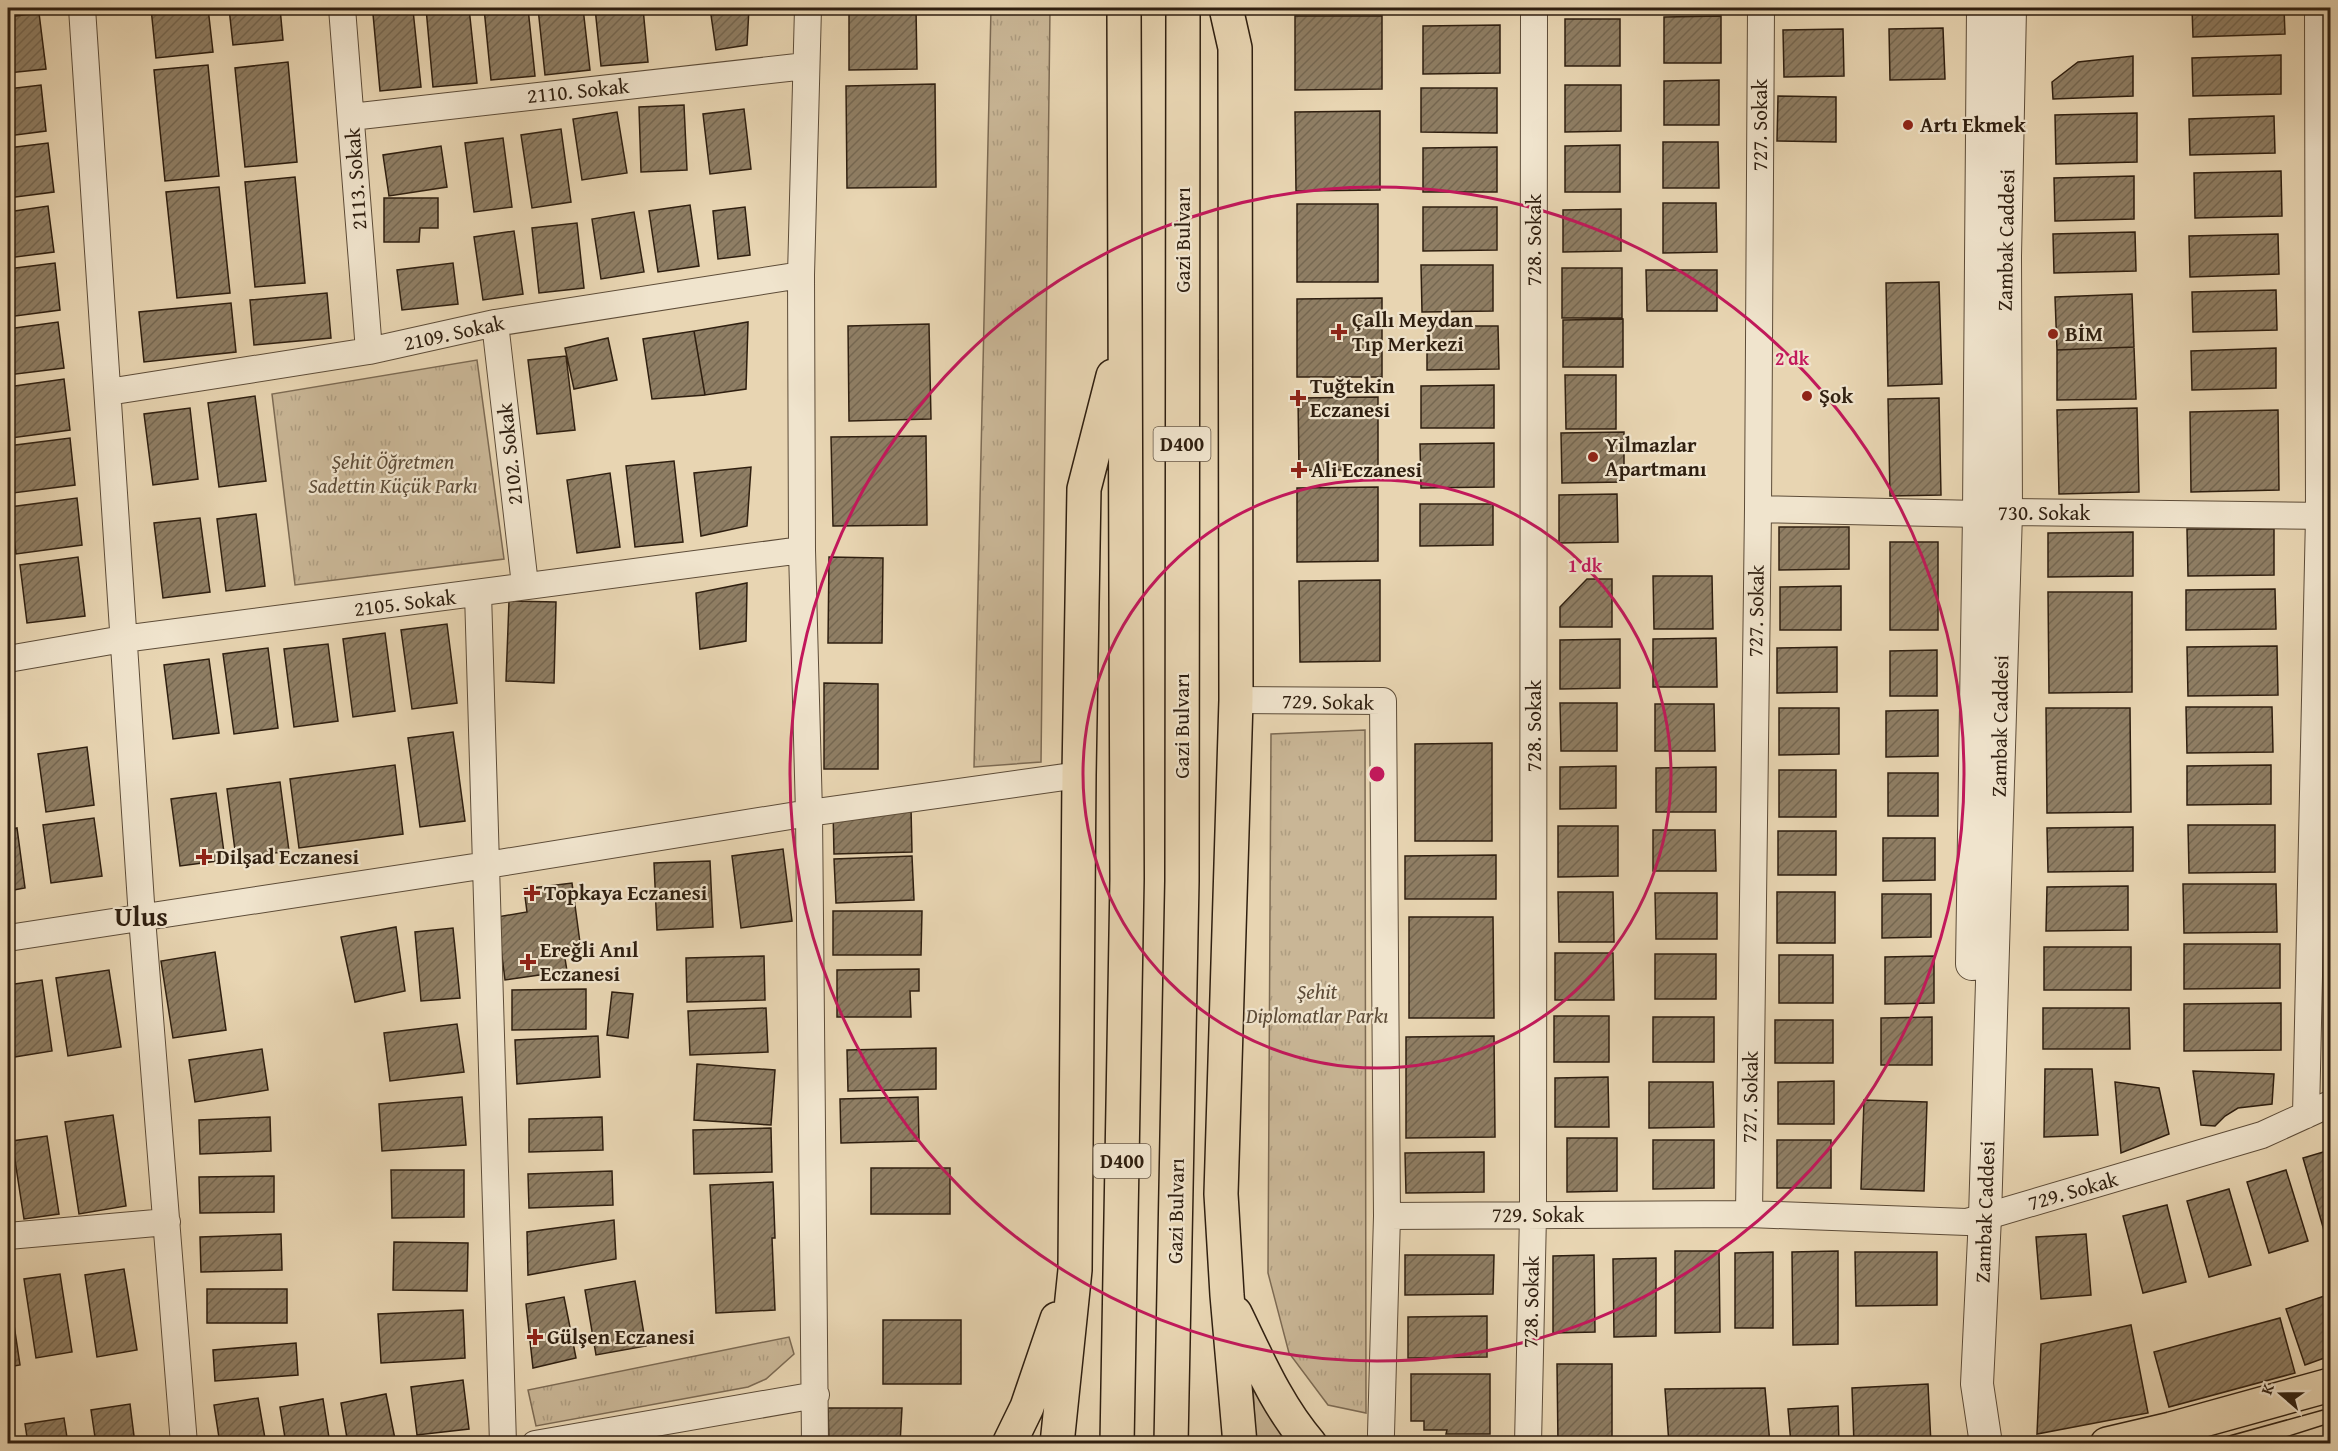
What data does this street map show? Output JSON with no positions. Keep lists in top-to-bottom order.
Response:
{
  "streets": {
    "main road": ["Gazi Bulvarı", "D400"],
    "street": [
      "2110. Sokak",
      "727. Sokak",
      "2113. Sokak",
      "728. Sokak",
      "Zambak Caddesi",
      "2109. Sokak",
      "2102. Sokak",
      "730. Sokak",
      "2105. Sokak",
      "729. Sokak"
    ]
  },
  "crossings": [
    ["2110. Sokak", "2113. Sokak"],
    ["727. Sokak", "730. Sokak"],
    ["727. Sokak", "729. Sokak"],
    ["2113. Sokak", "2109. Sokak"],
    ["728. Sokak", "729. Sokak"],
    ["Zambak Caddesi", "730. Sokak"],
    ["Zambak Caddesi", "729. Sokak"],
    ["2109. Sokak", "2102. Sokak"],
    ["2102. Sokak", "2105. Sokak"]
  ],
  "districts": ["Ulus"],
  "parks": ["Şehit Öğretmen Sadettin Küçük Parkı", "Şehit Diplomatlar Parkı"],
  "places": {
    "other": [
      "Artı Ekmek",
      "BİM",
      "Şok",
      "Yılmazlar Apartmanı"
    ],
    "health": [
      "Çallı Meydan Tıp Merkezi",
      "Tuğtekin Eczanesi",
      "Ali Eczanesi",
      "Dilşad Eczanesi",
      "Topkaya Eczanesi",
      "Ereğli Anıl Eczanesi",
      "Gülşen Eczanesi"
    ]
  },
  "north": "left",
  "rings": ["2 dk", "1 dk"]
}
